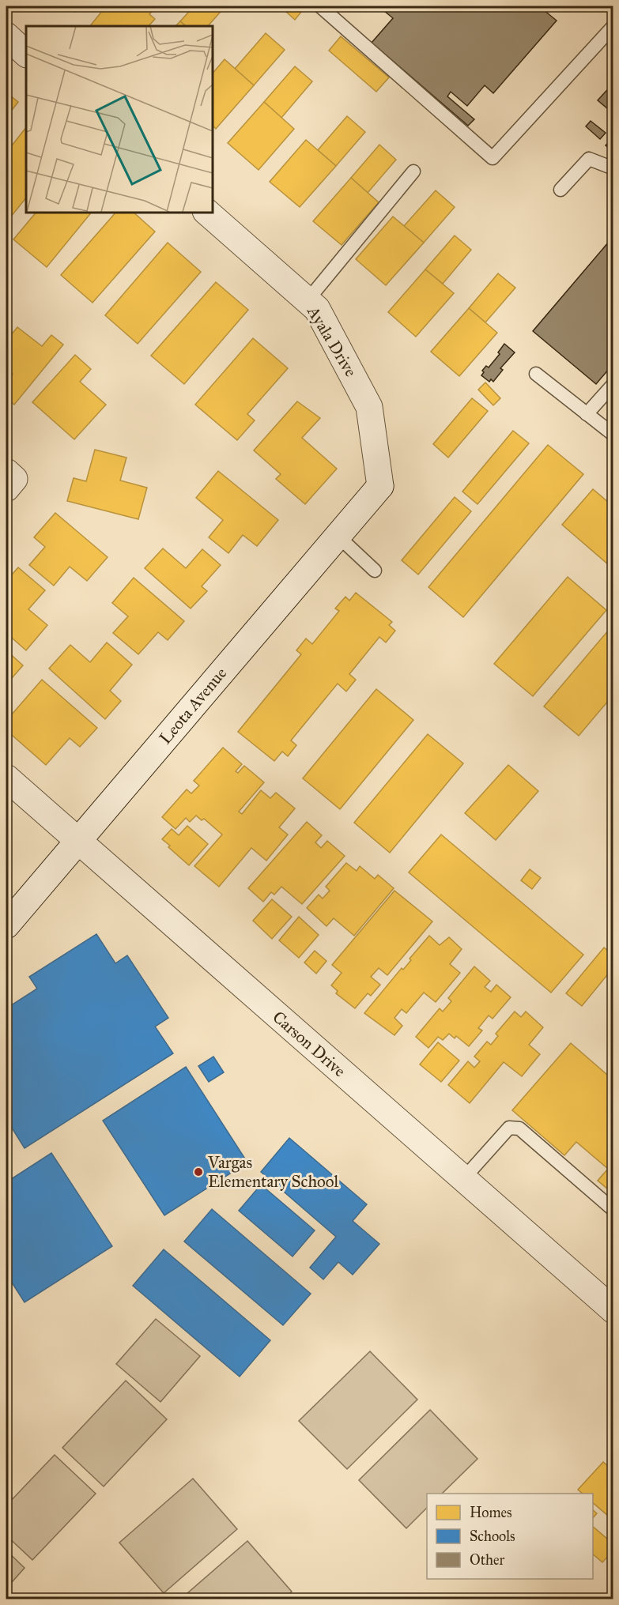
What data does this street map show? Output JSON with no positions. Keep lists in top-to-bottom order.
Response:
{
  "streets": {
    "street": ["Ayala Drive", "Leota Avenue", "Carson Drive"]
  },
  "crossings": [
    ["Ayala Drive", "Leota Avenue"],
    ["Leota Avenue", "Carson Drive"]
  ],
  "places": ["Vargas Elementary School"],
  "legend": ["Homes", "Schools", "Other"]
}
